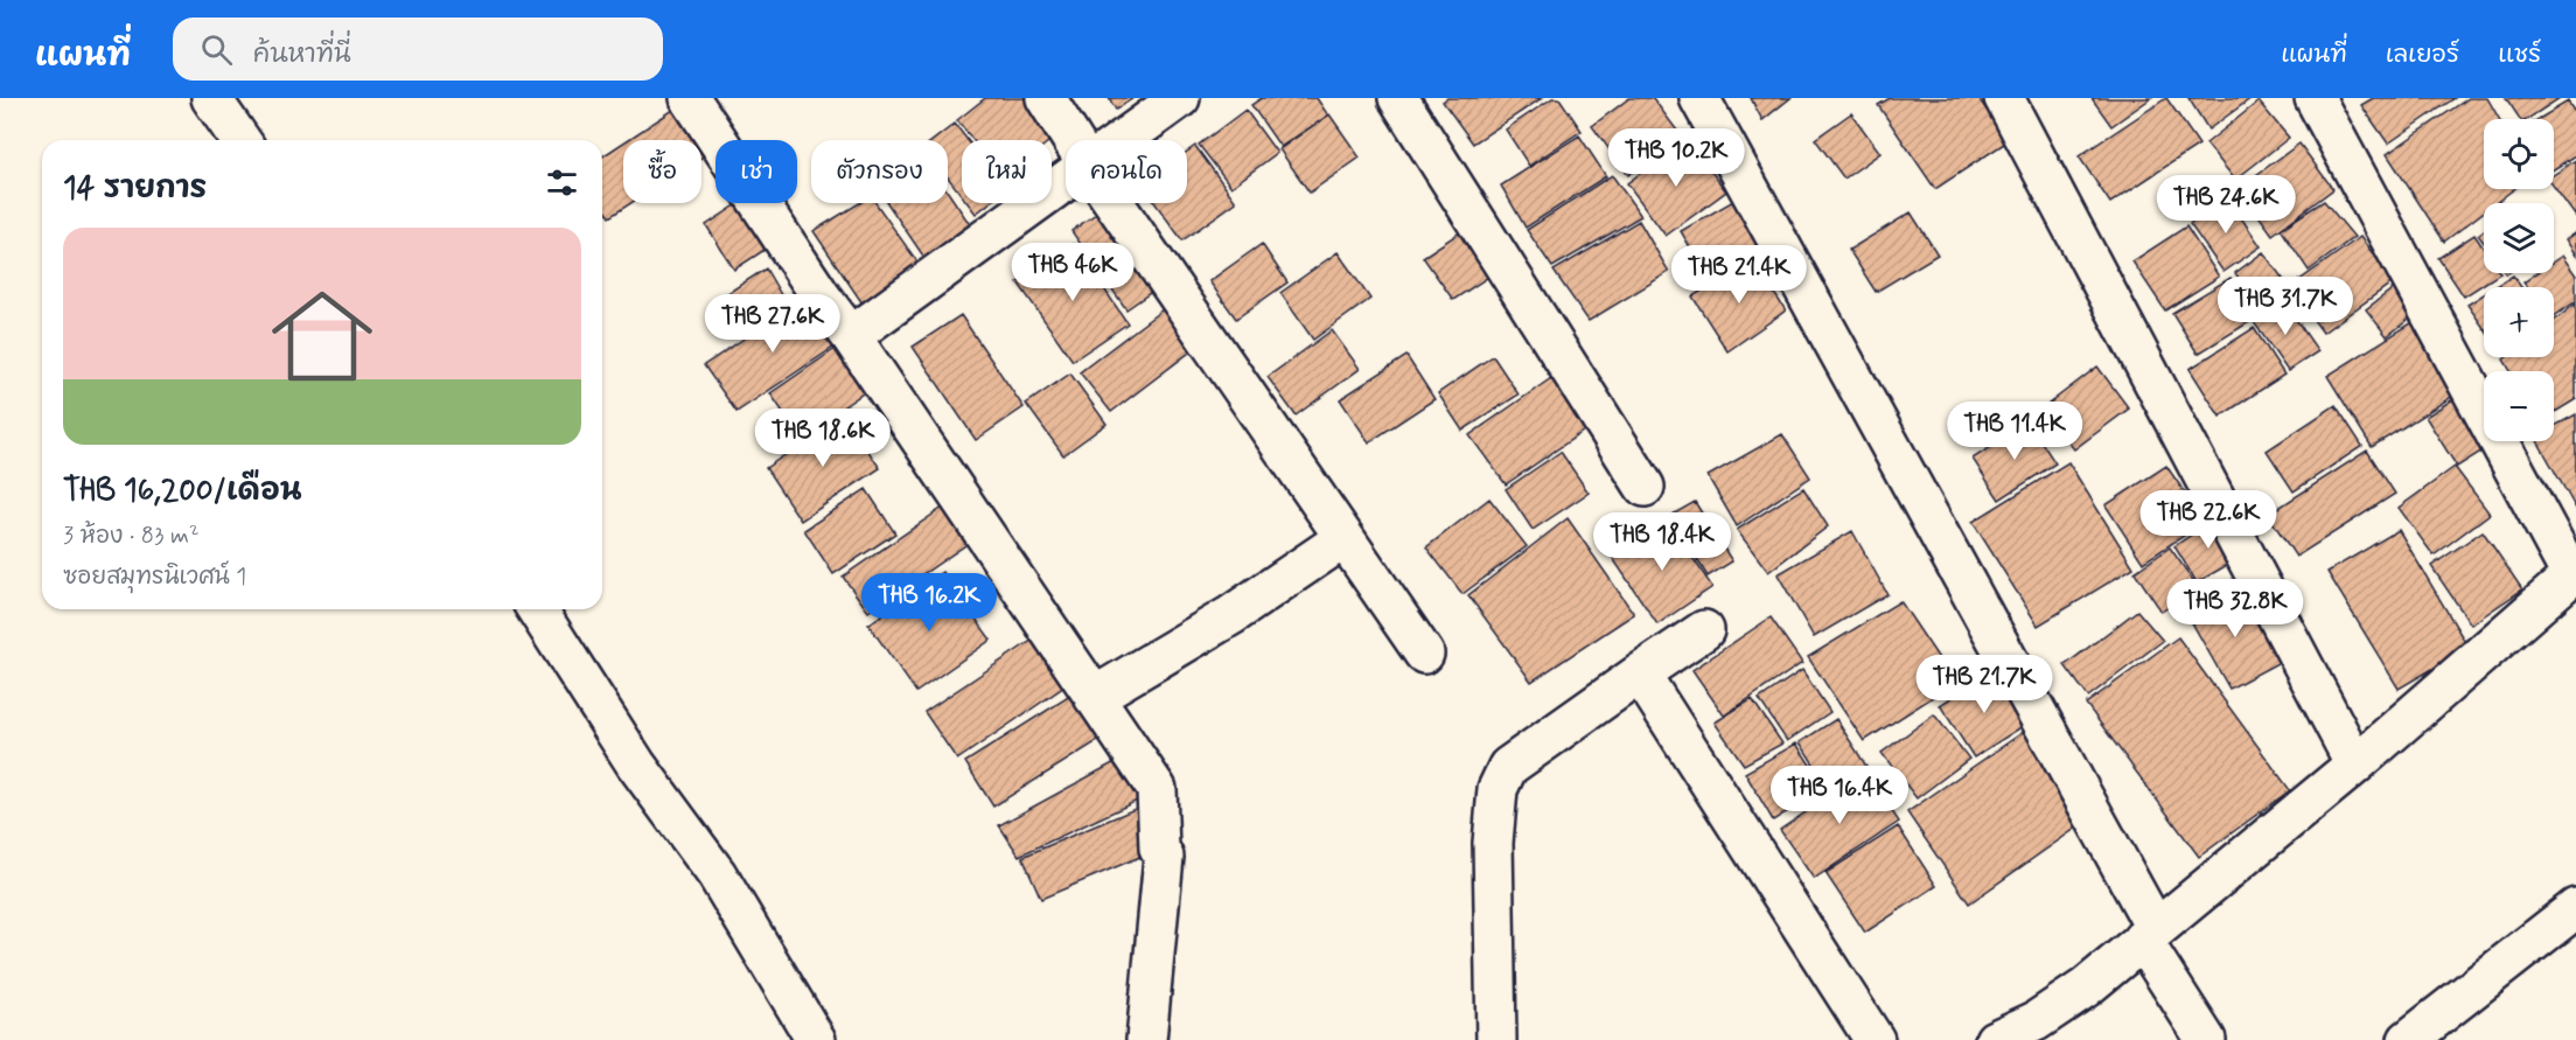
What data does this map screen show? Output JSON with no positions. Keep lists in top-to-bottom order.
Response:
{
  "page": {
    "header": "แผนที่",
    "search": "ค้นหาที่นี่",
    "nav": ["แผนที่", "เลเยอร์", "แชร์"],
    "map_buttons": ["+", "−"],
    "price": [
      "THB 10.2K",
      "THB 24.6K",
      "THB 46K",
      "THB 21.4K",
      "THB 31.7K",
      "THB 27.6K",
      "THB 11.4K",
      "THB 18.6K",
      "THB 22.6K",
      "THB 18.4K",
      "THB 16.2K",
      "THB 32.8K",
      "THB 21.7K",
      "THB 16.4K"
    ],
    "chip": [
      "ซื้อ",
      "เช่า",
      "ตัวกรอง",
      "ใหม่",
      "คอนโด"
    ],
    "heading": "14 รายการ",
    "list": [
      {
        "name": "THB 16,200/เดือน",
        "note": "3 ห้อง · 83 m² · ซอยสมุทรนิเวศน์ 1"
      }
    ]
  }
}
